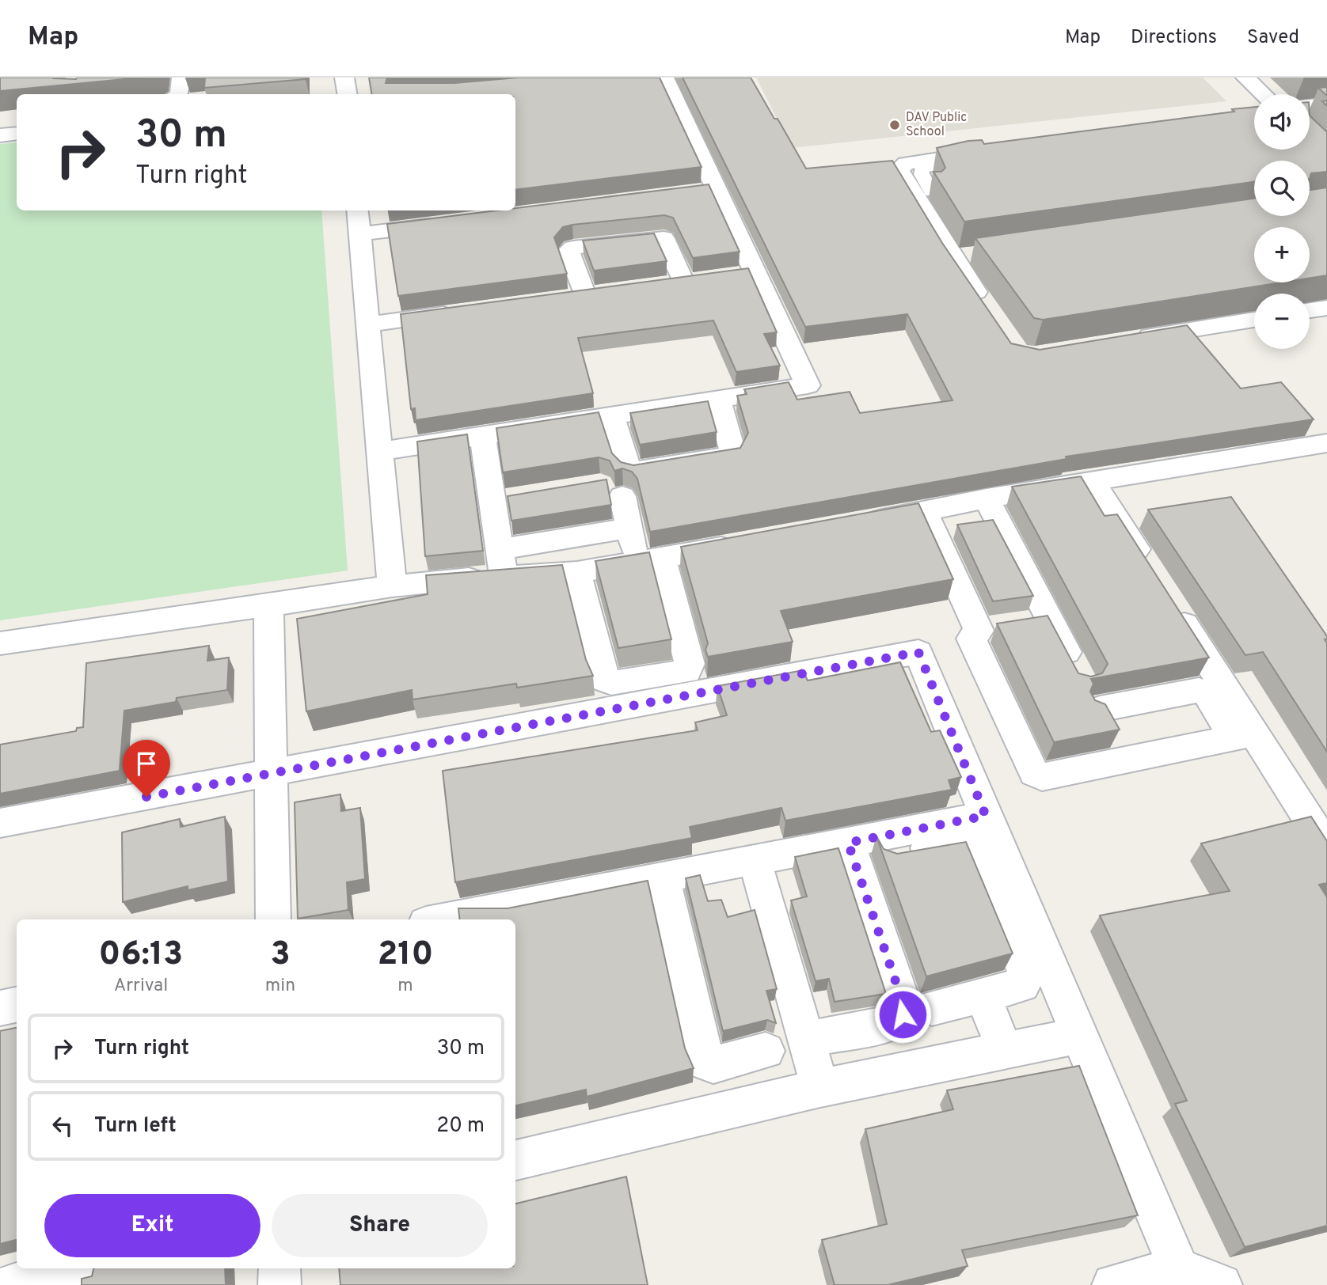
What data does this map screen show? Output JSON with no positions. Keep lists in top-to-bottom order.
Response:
{
  "places": ["DAV Public School"],
  "page": {
    "header": "Map",
    "nav": ["Map", "Directions", "Saved"],
    "map_buttons": ["+", "−"],
    "turn": ["30 m", "Turn right"],
    "eta": [
      "06:13",
      "Arrival",
      "3",
      "min",
      "210",
      "m"
    ],
    "list": [
      {
        "name": "Turn right",
        "value": "30 m"
      },
      {
        "name": "Turn left",
        "value": "20 m"
      }
    ],
    "buttons": ["Exit", "Share"]
  }
}
